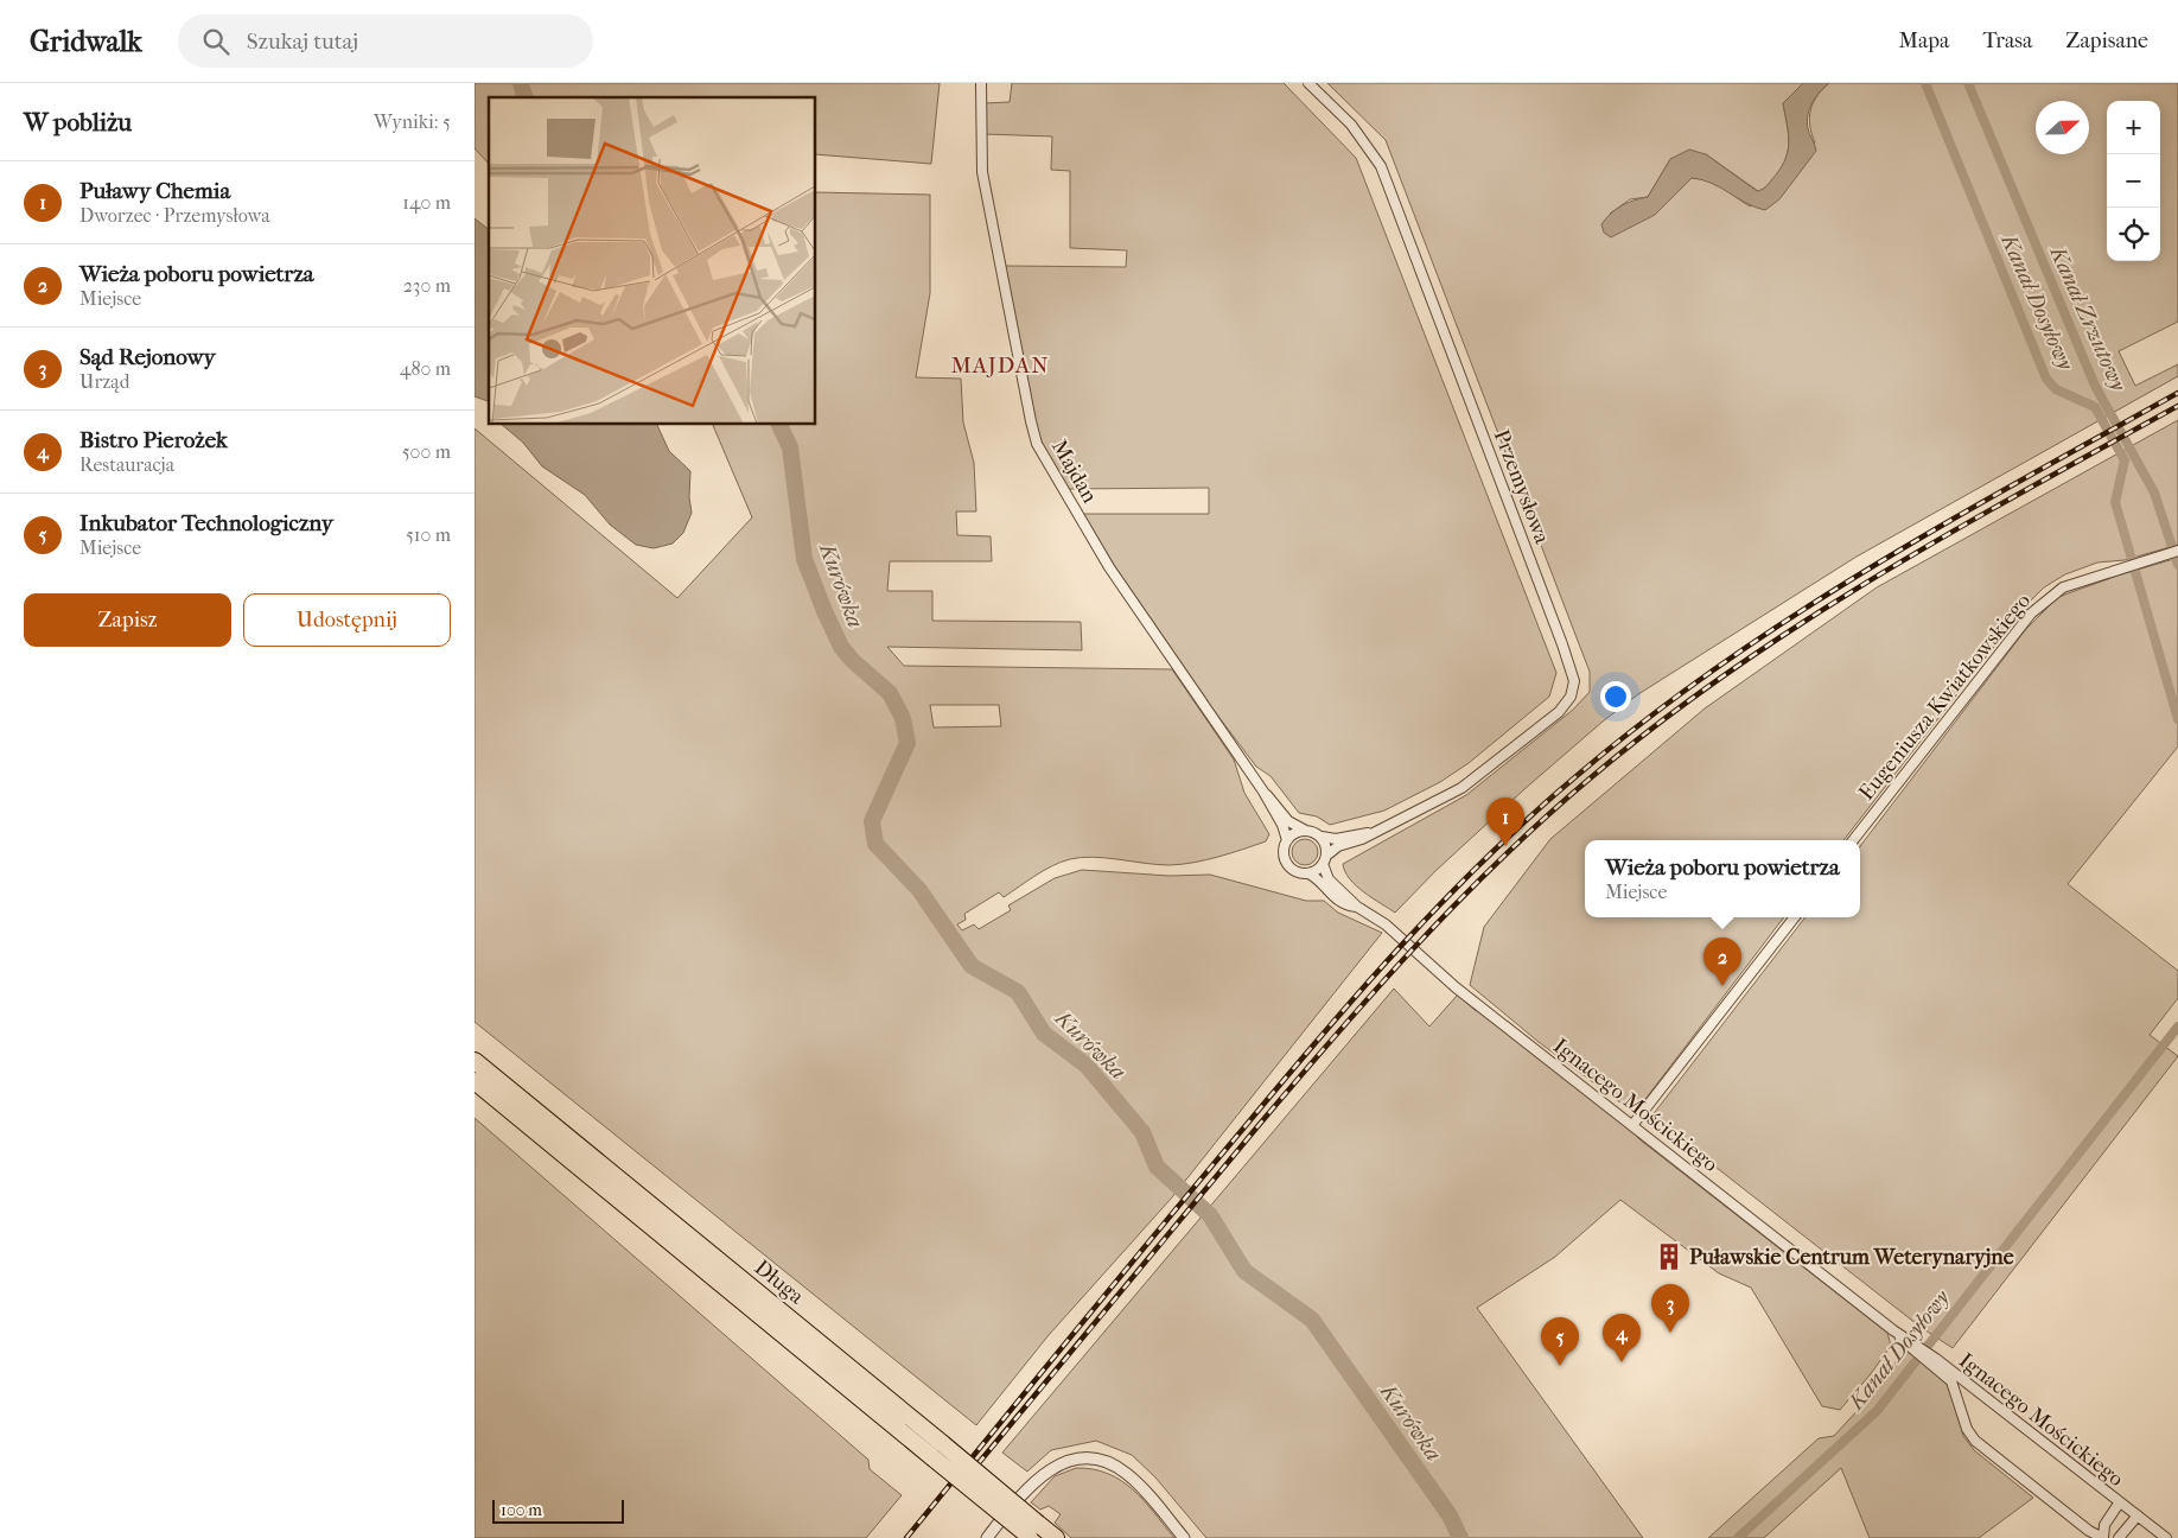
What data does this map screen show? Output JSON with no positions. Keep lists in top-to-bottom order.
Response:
{
  "streets": {
    "highway": ["Długa"],
    "street": [
      "Majdan",
      "Przemysłowa",
      "Eugeniusza Kwiatkowskiego",
      "Ignacego Mościckiego"
    ]
  },
  "crossings": [
    ["Majdan", "Przemysłowa"],
    ["Majdan", "Ignacego Mościckiego"],
    ["Przemysłowa", "Ignacego Mościckiego"]
  ],
  "districts": ["MAJDAN"],
  "water": ["Kanał Dosyłowy", "Kanał Zrzutowy", "Kurówka"],
  "places": {
    "building": ["Puławskie Centrum Weterynaryjne"]
  },
  "scale_bar": "100 m",
  "north": "right",
  "page": {
    "header": "Gridwalk",
    "search": "Szukaj tutaj",
    "nav": ["Mapa", "Trasa", "Zapisane"],
    "heading": ["W pobliżu", "Wyniki: 5"],
    "map_buttons": ["+", "−"],
    "list": [
      {
        "mark": "1",
        "name": "Puławy Chemia",
        "note": "Dworzec · Przemysłowa",
        "value": "140 m"
      },
      {
        "mark": "2",
        "name": "Wieża poboru powietrza",
        "note": "Miejsce",
        "value": "230 m"
      },
      {
        "mark": "3",
        "name": "Sąd Rejonowy",
        "note": "Urząd",
        "value": "480 m"
      },
      {
        "mark": "4",
        "name": "Bistro Pierożek",
        "note": "Restauracja",
        "value": "500 m"
      },
      {
        "mark": "5",
        "name": "Inkubator Technologiczny",
        "note": "Miejsce",
        "value": "510 m"
      }
    ],
    "buttons": ["Zapisz", "Udostępnij"],
    "pins": [
      "1",
      "2",
      "3",
      "4",
      "5"
    ],
    "popup": ["Wieża poboru powietrza", "Miejsce"],
    "scale": "100 m"
  }
}
